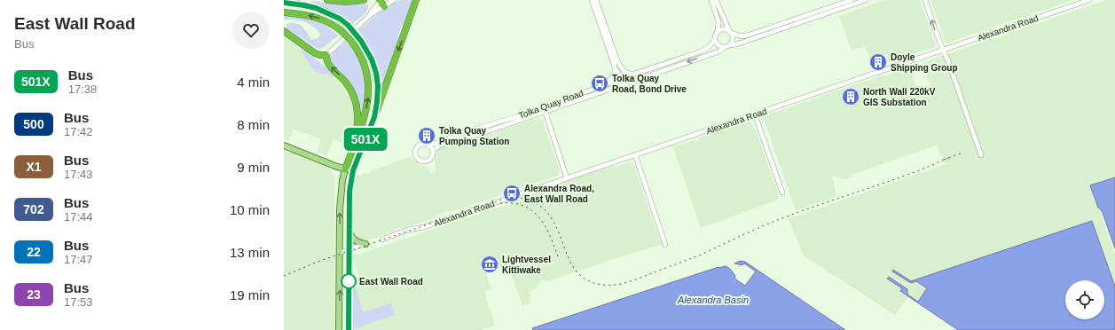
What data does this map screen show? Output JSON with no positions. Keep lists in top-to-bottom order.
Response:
{
  "streets": {
    "street": ["Alexandra Road", "Tolka Quay Road"]
  },
  "water": ["Alexandra Basin"],
  "places": {
    "building": ["Doyle Shipping Group", "North Wall 220kV GIS Substation", "Tolka Quay Pumping Station"],
    "bus stop": ["Tolka Quay Road, Bond Drive", "Alexandra Road, East Wall Road"],
    "museum": ["Lightvessel Kittiwake"],
    "other": ["East Wall Road"]
  },
  "lines": ["bus line 501X"],
  "page": {
    "heading": ["East Wall Road", "Bus"],
    "on_map": "501X",
    "list": [
      {
        "mark": "501X",
        "name": "Bus",
        "note": "17:38",
        "value": "4 min"
      },
      {
        "mark": "500",
        "name": "Bus",
        "note": "17:42",
        "value": "8 min"
      },
      {
        "mark": "X1",
        "name": "Bus",
        "note": "17:43",
        "value": "9 min"
      },
      {
        "mark": "702",
        "name": "Bus",
        "note": "17:44",
        "value": "10 min"
      },
      {
        "mark": "22",
        "name": "Bus",
        "note": "17:47",
        "value": "13 min"
      },
      {
        "mark": "23",
        "name": "Bus",
        "note": "17:53",
        "value": "19 min"
      }
    ]
  }
}
